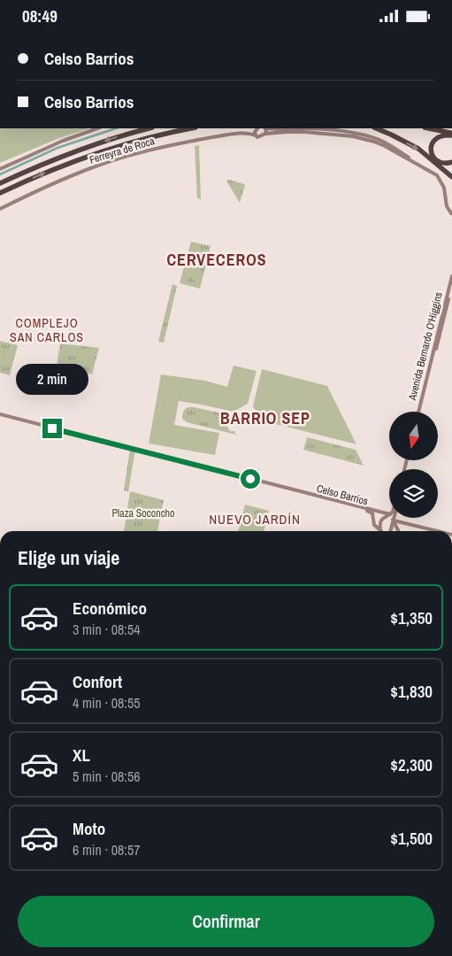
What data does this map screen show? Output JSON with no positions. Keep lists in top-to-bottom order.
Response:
{
  "streets": {
    "main road": ["Ferreyra de Roca", "Avenida Bernardo O'Higgins", "Celso Barrios"]
  },
  "districts": [
    "CERVECEROS",
    "COMPLEJO SAN CARLOS",
    "BARRIO SEP",
    "NUEVO JARDÍN"
  ],
  "parks": ["Plaza Soconcho"],
  "north": "bottom",
  "page": {
    "status": "08:49",
    "banner": ["Celso Barrios", "Celso Barrios"],
    "bubble": "2 min",
    "heading": "Elige un viaje",
    "list": [
      {
        "name": "Económico",
        "note": "3 min · 08:54",
        "value": "$1,350"
      },
      {
        "name": "Confort",
        "note": "4 min · 08:55",
        "value": "$1,830"
      },
      {
        "name": "XL",
        "note": "5 min · 08:56",
        "value": "$2,300"
      },
      {
        "name": "Moto",
        "note": "6 min · 08:57",
        "value": "$1,500"
      }
    ],
    "buttons": "Confirmar"
  }
}
